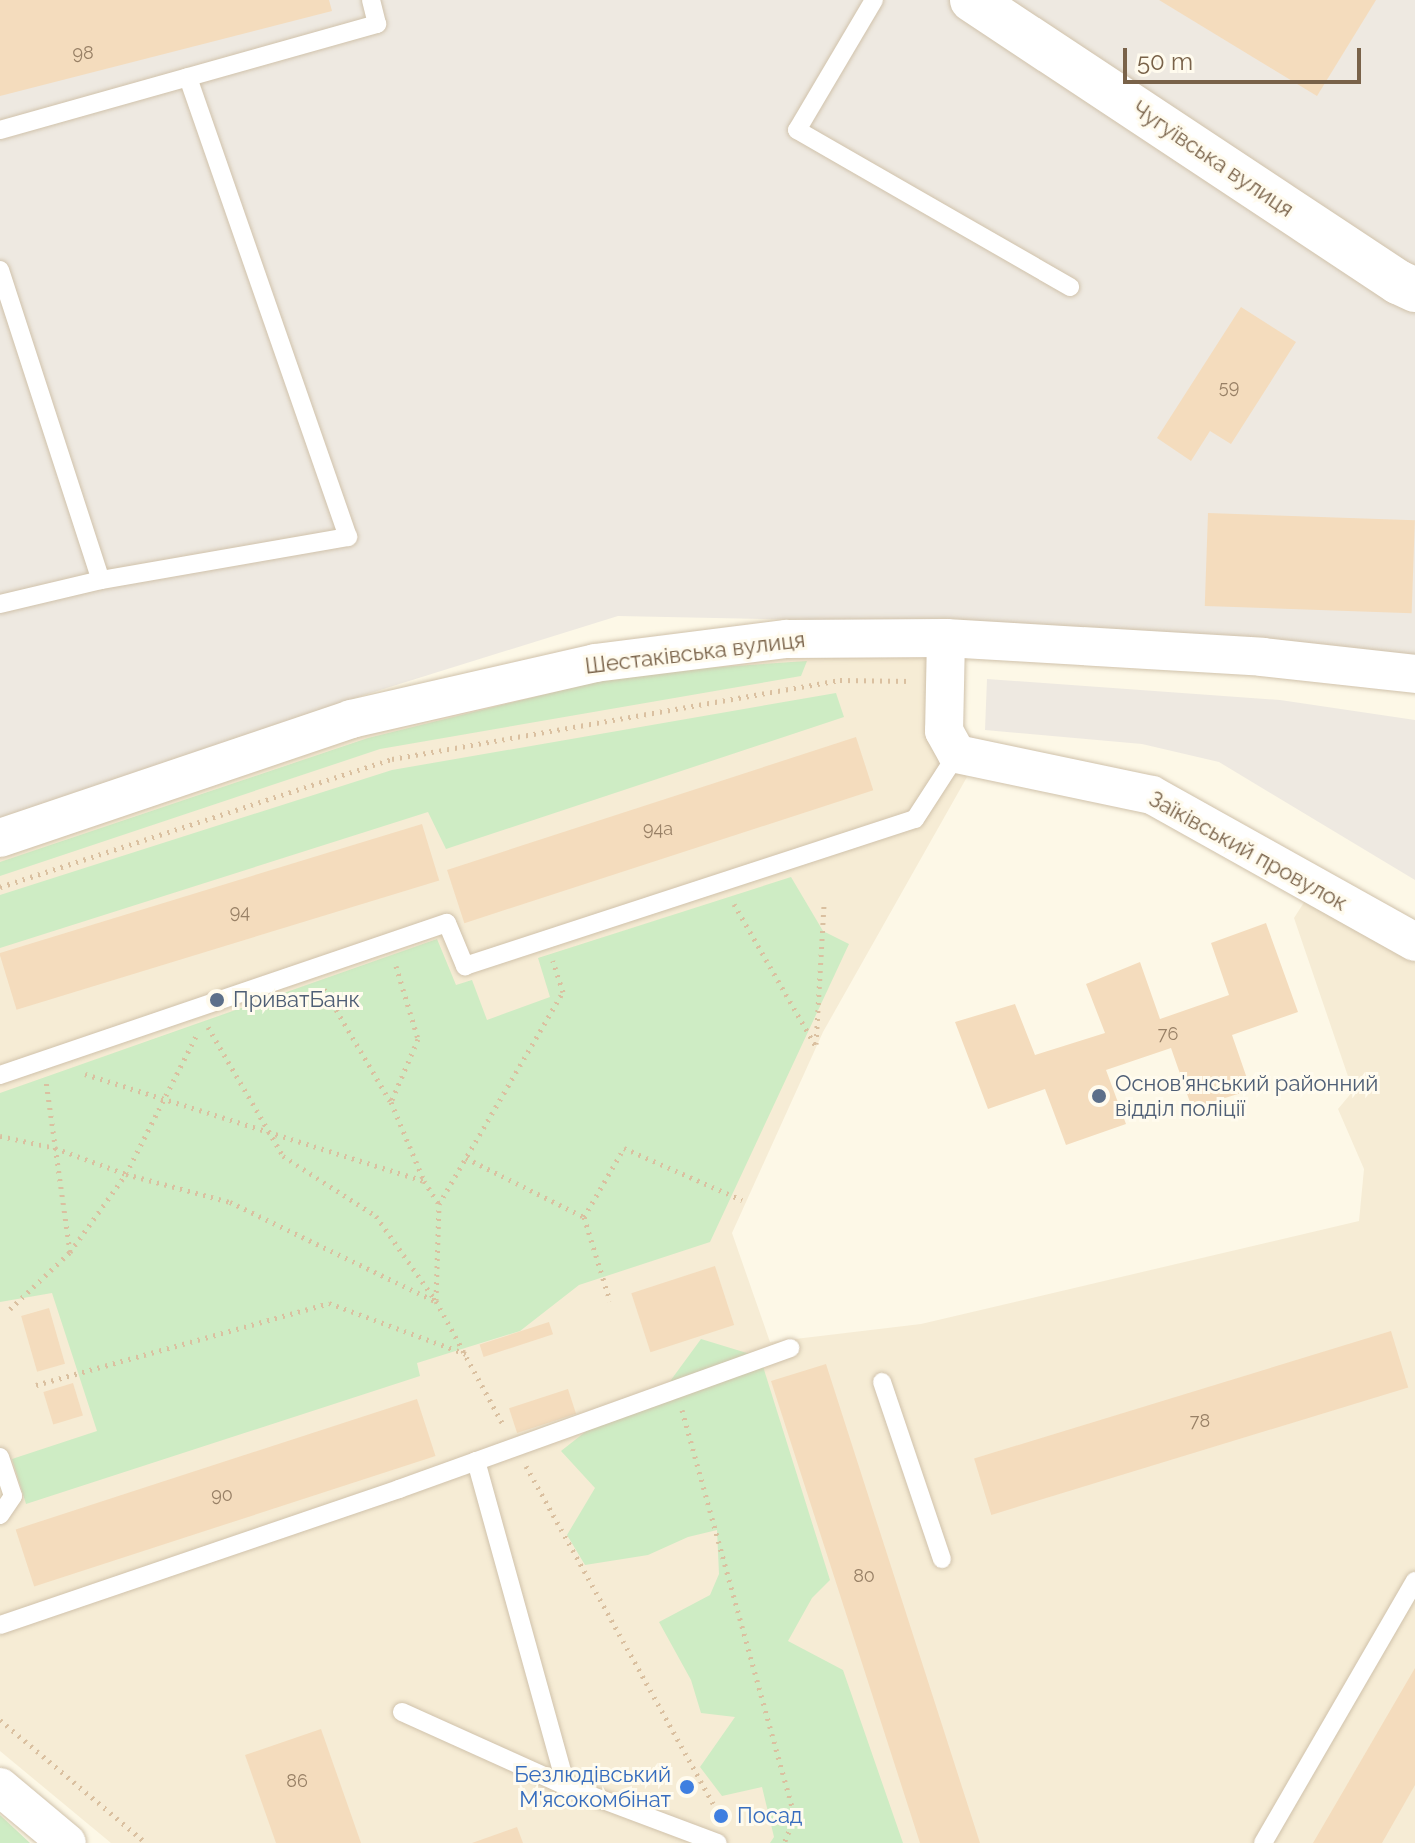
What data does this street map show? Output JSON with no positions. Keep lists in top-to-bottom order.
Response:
{
  "streets": {
    "street": ["Чугуївська вулиця", "Шестаківська вулиця", "Заїківський провулок"]
  },
  "places": [
    "ПриватБанк",
    "Основ'янський районний відділ поліції",
    "Бeзлюдівський М'ясокомбінат",
    "Посад"
  ],
  "house_numbers": [
    "98",
    "59",
    "94а",
    "94",
    "76",
    "78",
    "90",
    "80",
    "86"
  ],
  "scale_bar": "50 m"
}
